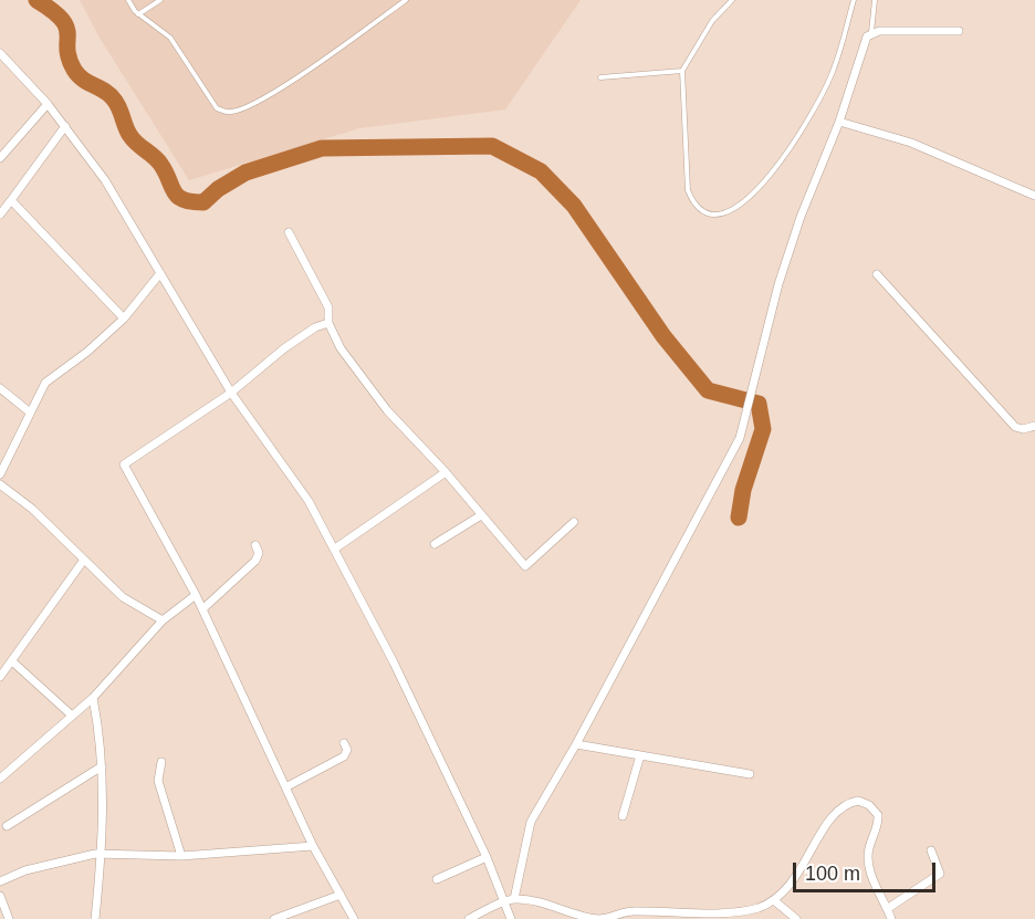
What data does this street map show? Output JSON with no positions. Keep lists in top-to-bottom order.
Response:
{
  "scale_bar": "100 m"
}
